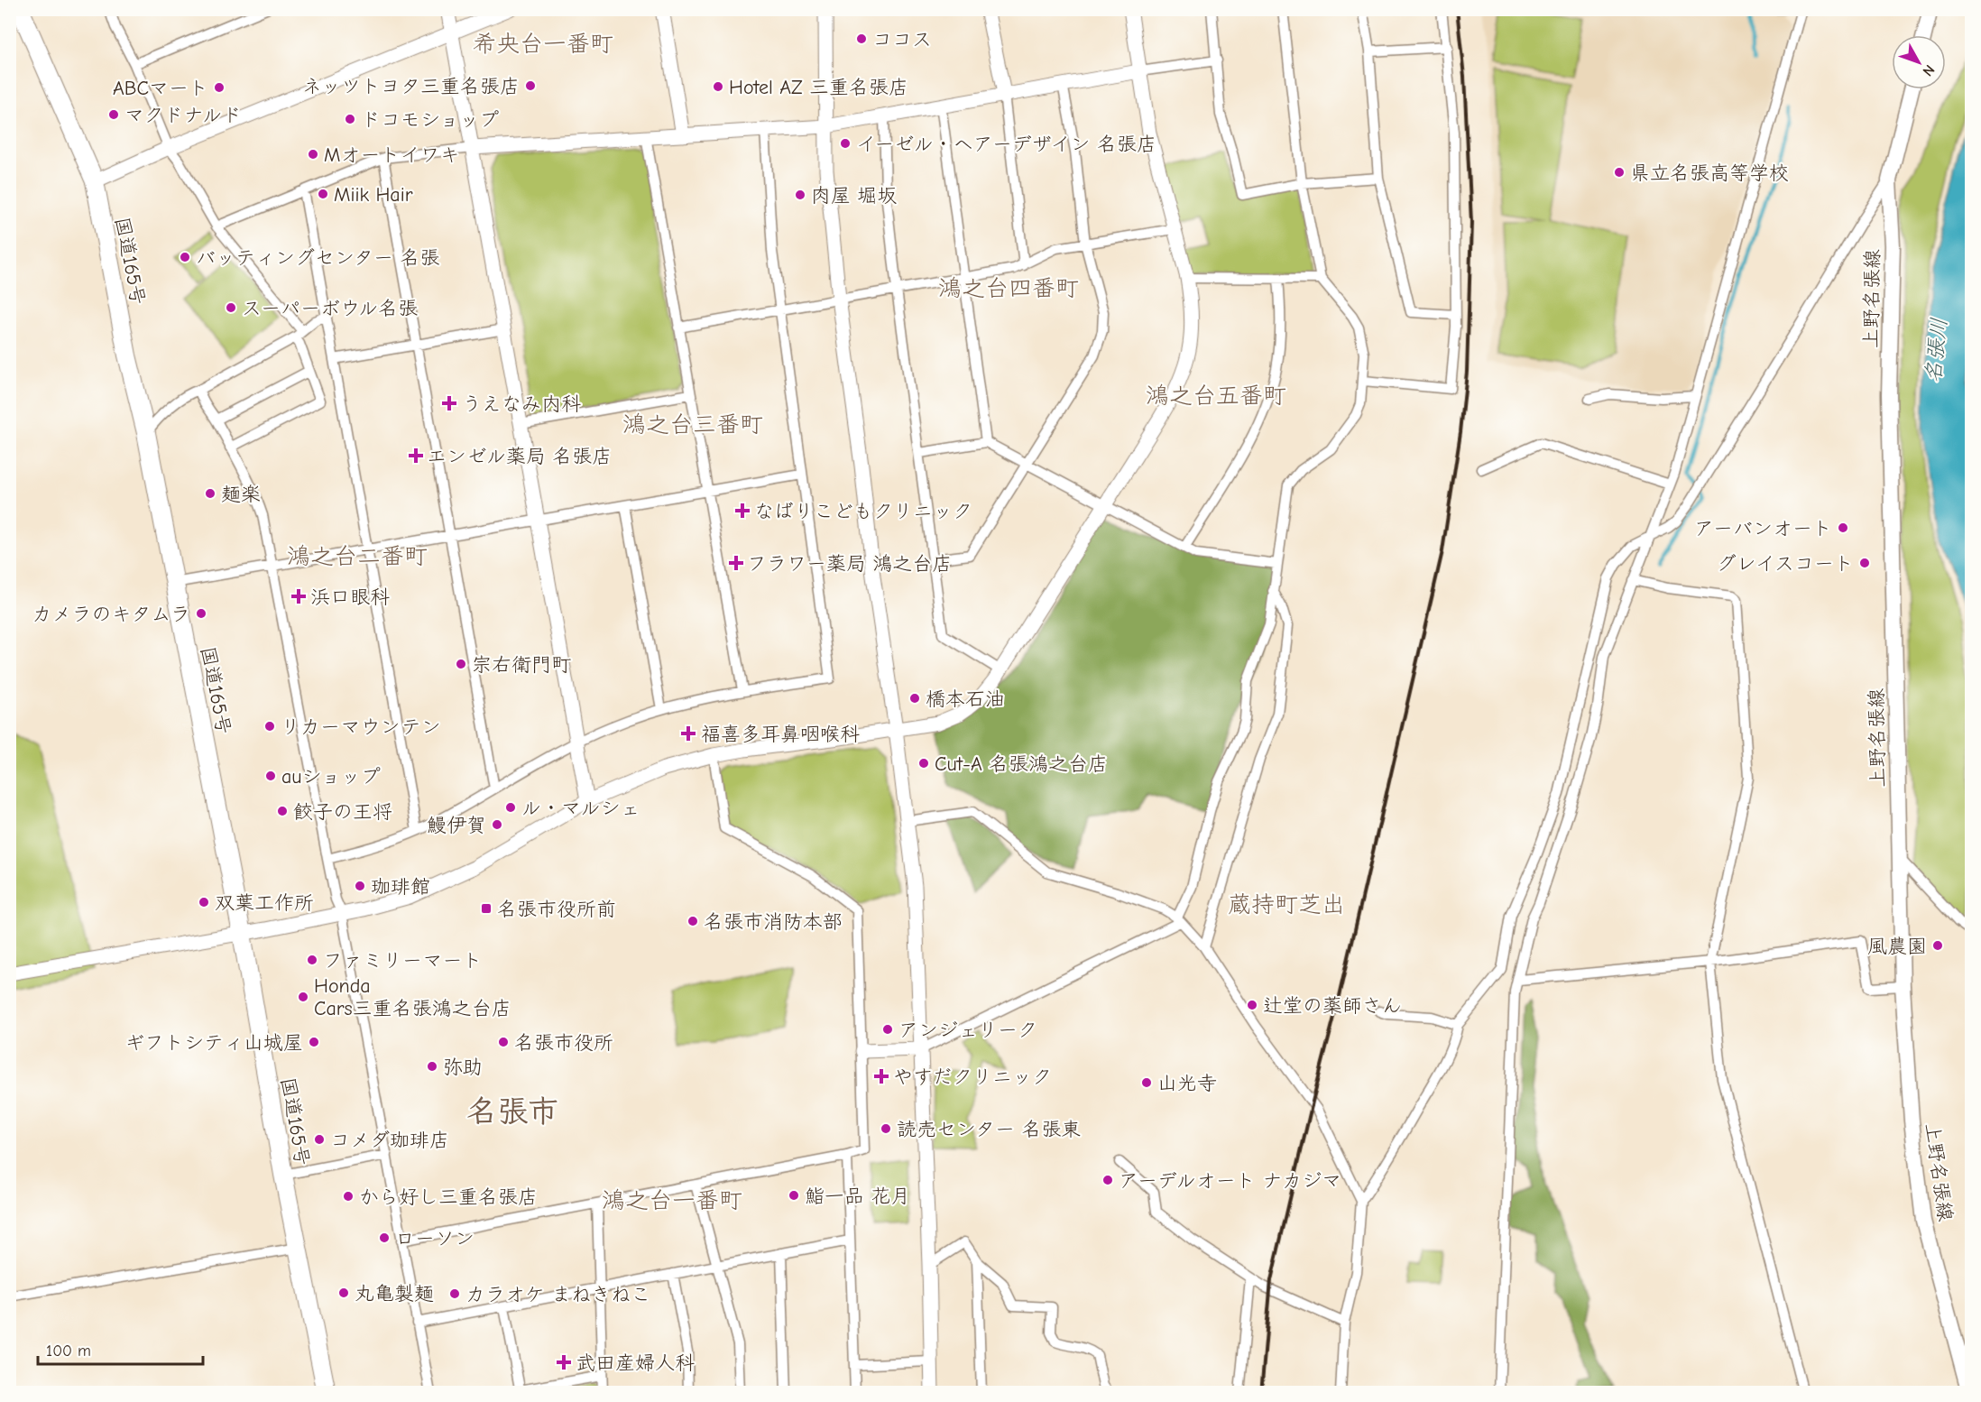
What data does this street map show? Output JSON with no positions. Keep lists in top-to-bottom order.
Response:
{
  "streets": {
    "highway": ["国道165号"],
    "main road": ["上野名張線"]
  },
  "districts": [
    "希央台一番町",
    "鴻之台四番町",
    "鴻之台五番町",
    "鴻之台三番町",
    "鴻之台二番町",
    "蔵持町芝出",
    "名張市",
    "鴻之台一番町"
  ],
  "water": ["名張川"],
  "places": {
    "other": [
      "ココス",
      "ネッツトヨタ三重名張店",
      "Hotel AZ 三重名張店",
      "ABCマート",
      "マクドナルド",
      "ドコモショップ",
      "イーゼル・ヘアーデザイン 名張店",
      "Mオートイワキ",
      "県立名張高等学校",
      "Miik Hair",
      "肉屋 堀坂",
      "バッティングセンター 名張",
      "スーパーボウル名張",
      "麺楽",
      "アーバンオート",
      "グレイスコート",
      "カメラのキタムラ",
      "宗右衛門町",
      "橋本石油",
      "リカーマウンテン",
      "Cut-A 名張鴻之台店",
      "auショップ",
      "ル・マルシェ",
      "餃子の王将",
      "鰻伊賀",
      "珈琲館",
      "双葉工作所",
      "名張市消防本部",
      "風農園",
      "ファミリーマート",
      "Honda Cars三重名張鴻之台店",
      "辻堂の薬師さん",
      "アンジェリーク",
      "ギフトシティ山城屋",
      "名張市役所",
      "弥助",
      "山光寺",
      "読売センター 名張東",
      "コメダ珈琲店",
      "アーデルオート ナカジマ",
      "鮨一品 花月",
      "から好し三重名張店",
      "ローソン",
      "丸亀製麺",
      "カラオケ まねきねこ"
    ],
    "health": [
      "うえなみ内科",
      "エンゼル薬局 名張店",
      "なばりこどもクリニック",
      "フラワー薬局 鴻之台店",
      "浜口眼科",
      "福喜多耳鼻咽喉科",
      "やすだクリニック",
      "武田産婦人科"
    ],
    "transit": ["名張市役所前"]
  },
  "scale_bar": "100 m",
  "north": "bottom right"
}
